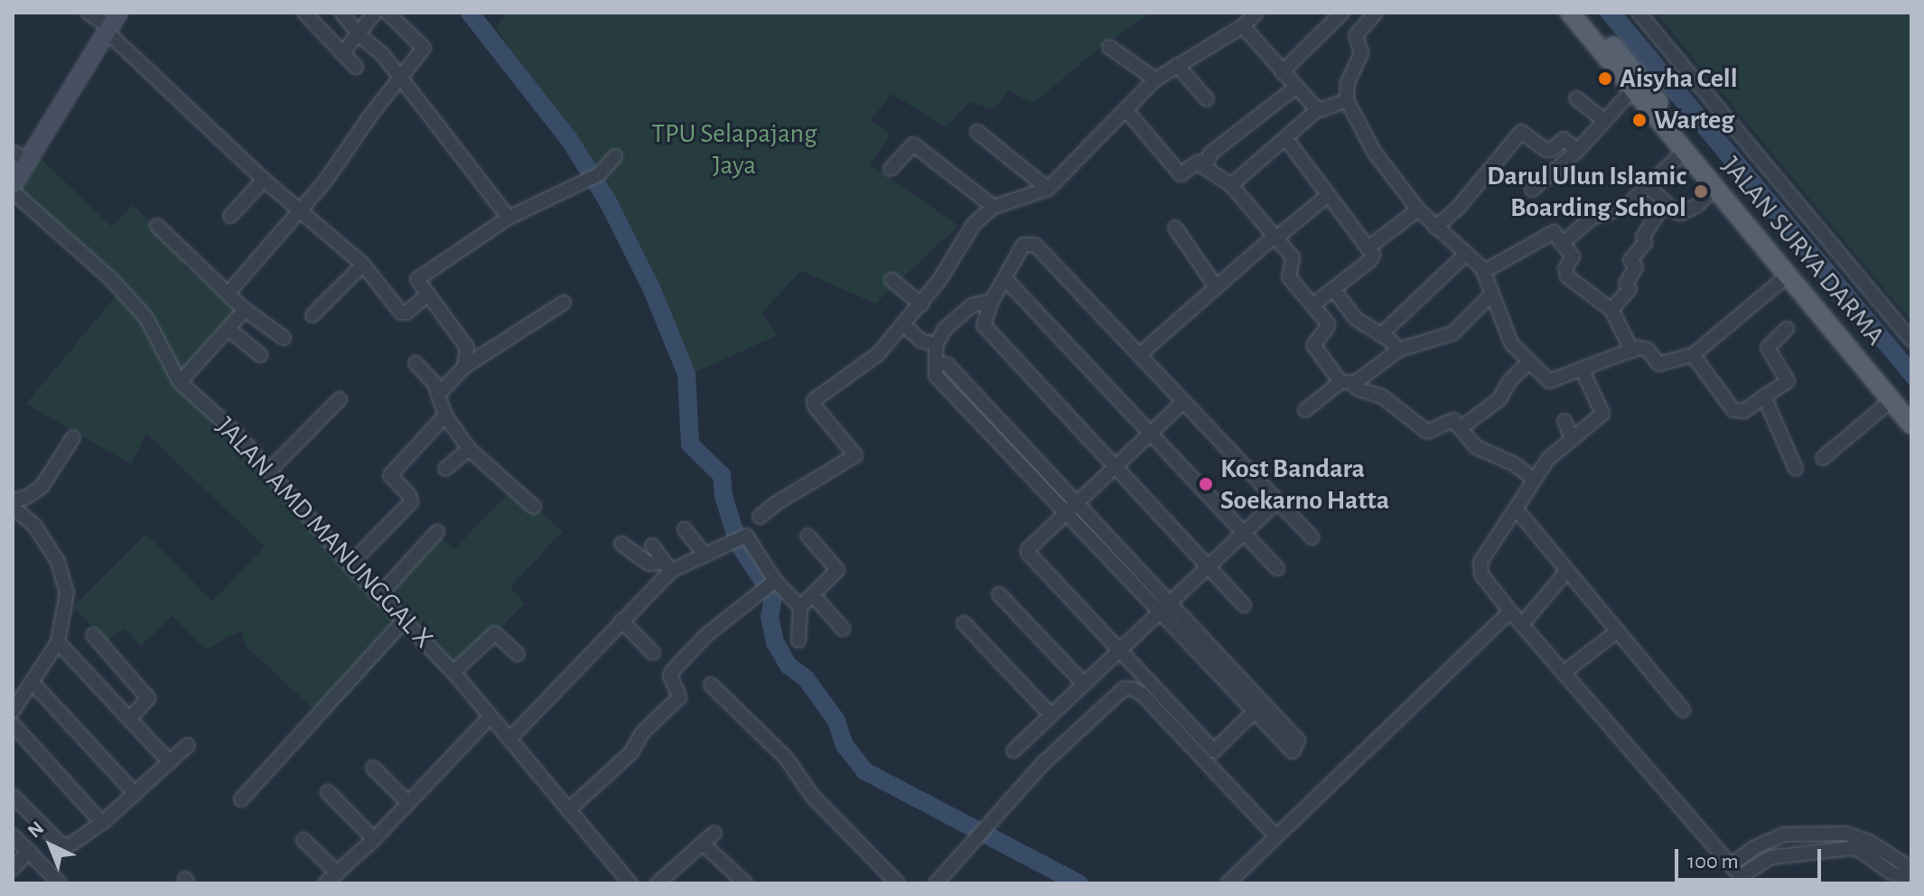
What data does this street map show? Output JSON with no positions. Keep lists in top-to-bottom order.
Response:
{
  "streets": {
    "main road": ["JALAN SURYA DARMA"],
    "street": ["JALAN AMD MANUNGGAL X"]
  },
  "parks": ["TPU Selapajang Jaya"],
  "places": [
    "Aisyha Cell",
    "Warteg",
    "Darul Ulun Islamic Boarding School",
    "Kost Bandara Soekarno Hatta"
  ],
  "scale_bar": "100 m",
  "north": "top left"
}
